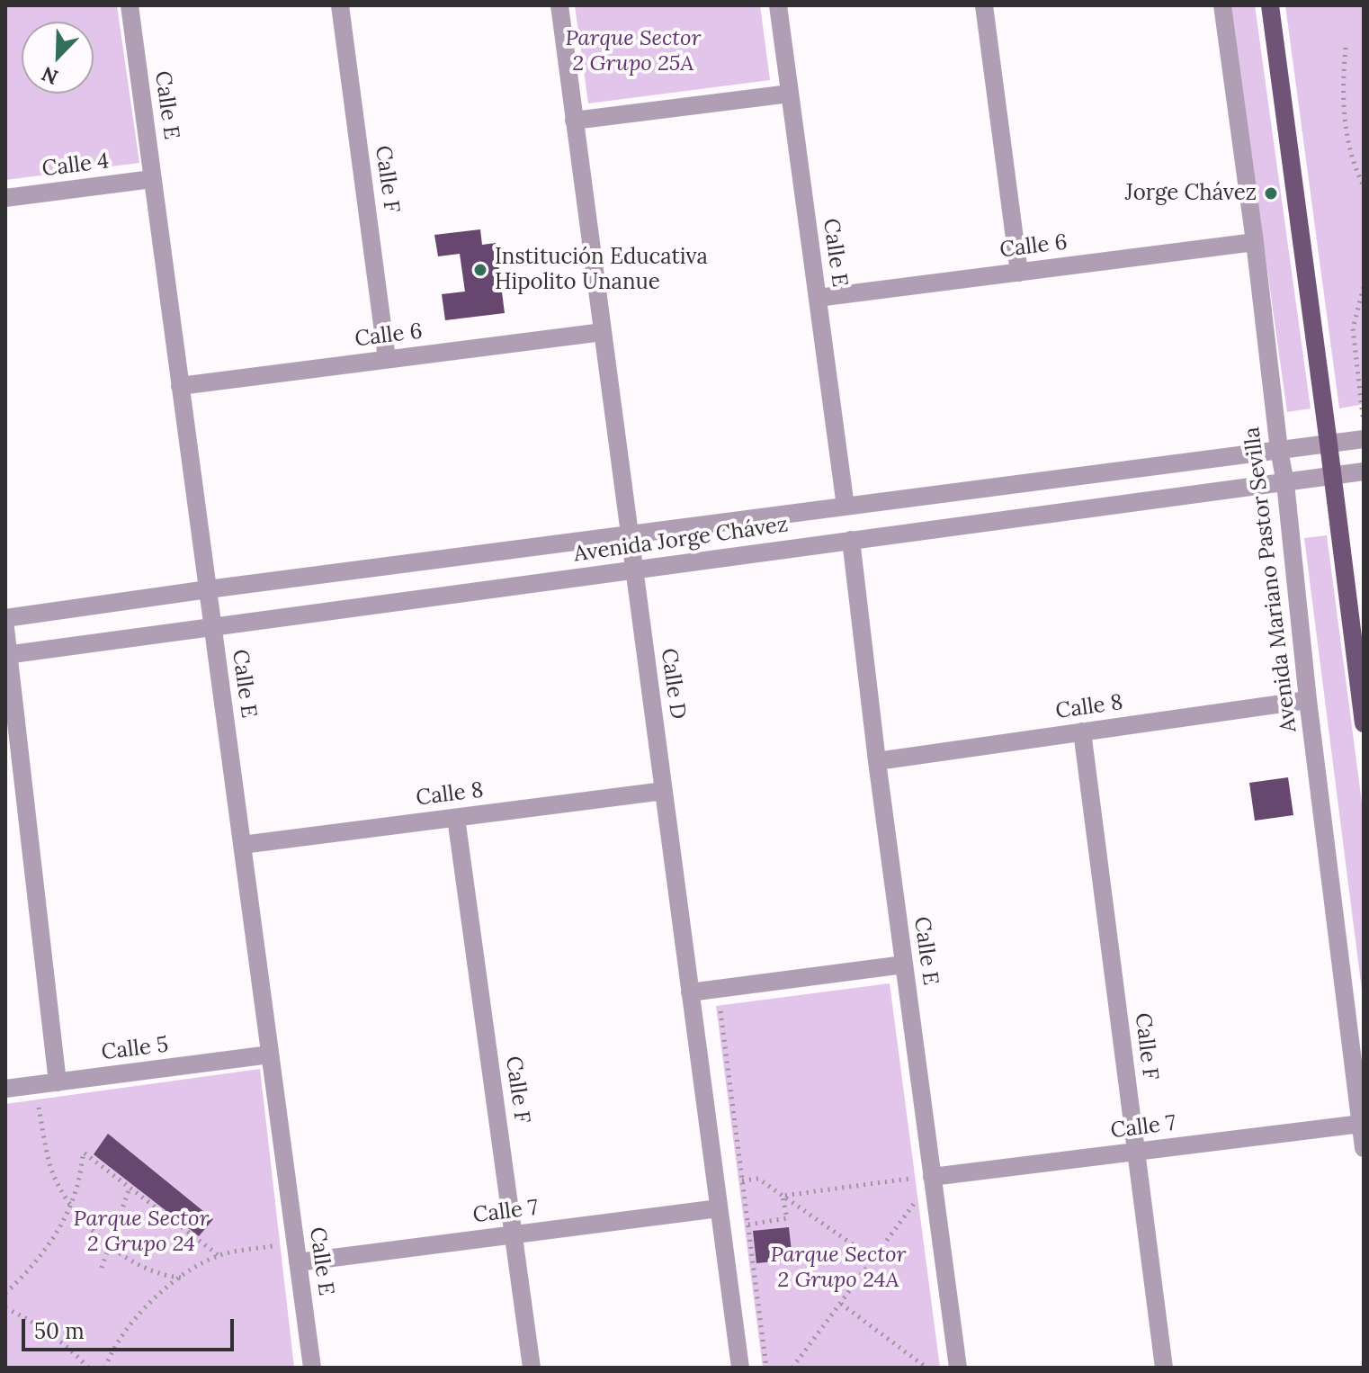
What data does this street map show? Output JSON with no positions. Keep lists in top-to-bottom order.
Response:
{
  "streets": {
    "street": [
      "Calle E",
      "Calle 4",
      "Calle F",
      "Calle 6",
      "Avenida Jorge Chávez",
      "Avenida Mariano Pastor Sevilla",
      "Calle D",
      "Calle 8",
      "Calle 5",
      "Calle 7"
    ]
  },
  "crossings": [
    ["Calle E", "Calle 4"],
    ["Calle E", "Calle 6"],
    ["Calle E", "Avenida Jorge Chávez"],
    ["Calle E", "Calle 8"],
    ["Calle E", "Calle 5"],
    ["Calle E", "Calle 7"],
    ["Calle F", "Calle 6"],
    ["Calle F", "Calle 8"],
    ["Calle F", "Calle 7"],
    ["Calle 6", "Avenida Mariano Pastor Sevilla"],
    ["Calle 6", "Calle D"],
    ["Avenida Jorge Chávez", "Avenida Mariano Pastor Sevilla"],
    ["Avenida Jorge Chávez", "Calle D"],
    ["Avenida Mariano Pastor Sevilla", "Calle 8"],
    ["Avenida Mariano Pastor Sevilla", "Calle 7"],
    ["Calle D", "Calle 8"],
    ["Calle D", "Calle 7"]
  ],
  "parks": ["Parque Sector 2 Grupo 25A", "Parque Sector 2 Grupo 24", "Parque Sector 2 Grupo 24A"],
  "places": ["Jorge Chávez", "Institución Educativa Hipolito Unanue"],
  "scale_bar": "50 m",
  "north": "bottom left"
}
